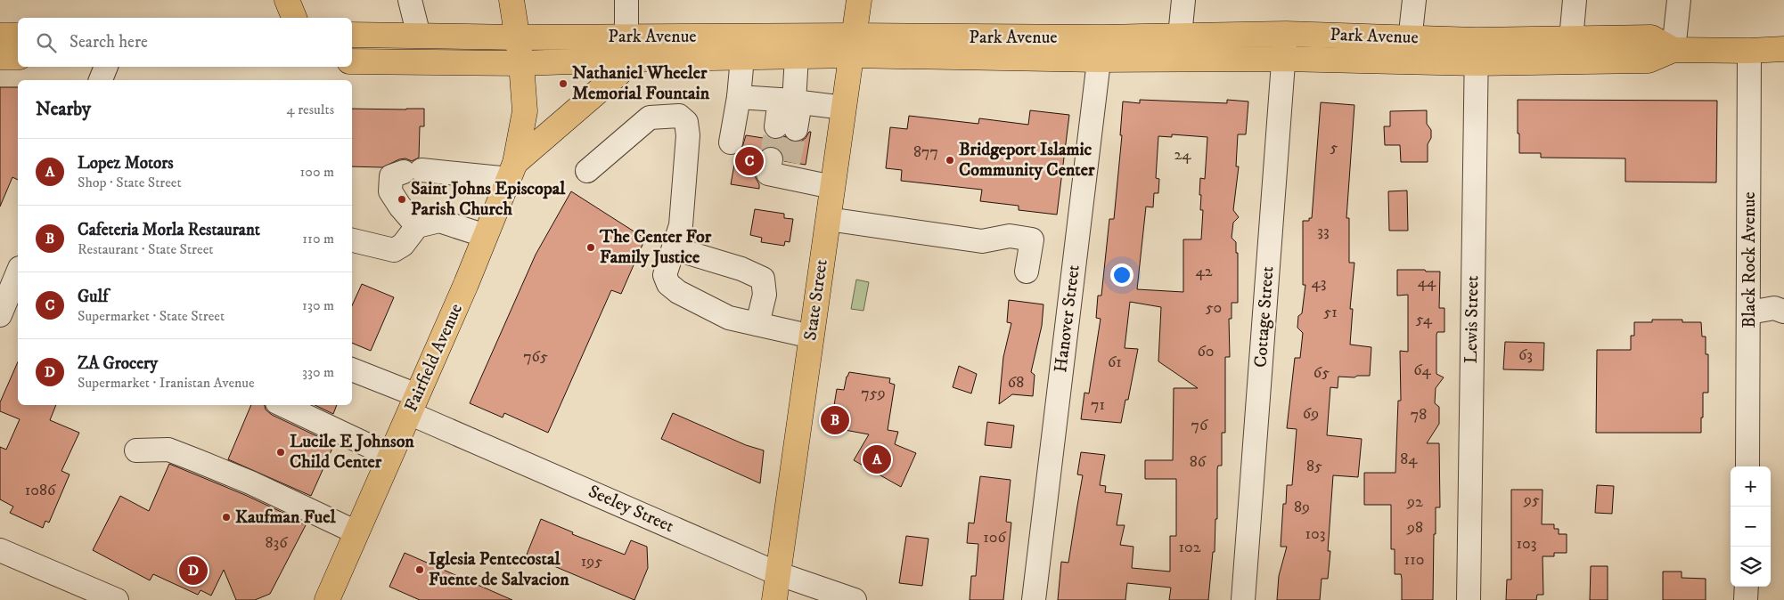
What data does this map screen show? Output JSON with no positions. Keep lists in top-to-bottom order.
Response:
{
  "streets": {
    "main road": ["Park Avenue", "State Street", "Fairfield Avenue"],
    "street": [
      "Black Rock Avenue",
      "Cottage Street",
      "Hanover Street",
      "Lewis Street",
      "Seeley Street"
    ]
  },
  "crossings": [
    ["Park Avenue", "Black Rock Avenue"],
    ["Park Avenue", "State Street"],
    ["Park Avenue", "Cottage Street"],
    ["Park Avenue", "Hanover Street"],
    ["Park Avenue", "Lewis Street"],
    ["Park Avenue", "Fairfield Avenue"],
    ["State Street", "Seeley Street"],
    ["Fairfield Avenue", "Seeley Street"]
  ],
  "places": [
    "Nathaniel Wheeler Memorial Fountain",
    "Bridgeport Islamic Community Center",
    "Saint Johns Episcopal Parish Church",
    "The Center For Family Justice",
    "Lucile E Johnson Child Center",
    "Kaufman Fuel",
    "Iglesia Pentecostal Fuente de Salvacion"
  ],
  "house_numbers": [
    "5",
    "877",
    "24",
    "33",
    "42",
    "44",
    "43",
    "50",
    "51",
    "54",
    "60",
    "63",
    "765",
    "61",
    "64",
    "65",
    "68",
    "759",
    "71",
    "69",
    "78",
    "76",
    "84",
    "86",
    "85",
    "1086",
    "95",
    "92",
    "89",
    "98",
    "103",
    "106",
    "836",
    "103",
    "102",
    "110",
    "195"
  ],
  "page": {
    "search": "Search here",
    "heading": ["Nearby", "4 results"],
    "list": [
      {
        "mark": "A",
        "name": "Lopez Motors",
        "note": "Shop · State Street",
        "value": "100 m"
      },
      {
        "mark": "B",
        "name": "Cafeteria Morla Restaurant",
        "note": "Restaurant · State Street",
        "value": "110 m"
      },
      {
        "mark": "C",
        "name": "Gulf",
        "note": "Supermarket · State Street",
        "value": "130 m"
      },
      {
        "mark": "D",
        "name": "ZA Grocery",
        "note": "Supermarket · Iranistan Avenue",
        "value": "330 m"
      }
    ],
    "pins": [
      "C",
      "B",
      "A",
      "D"
    ],
    "map_buttons": ["+", "−"]
  }
}
